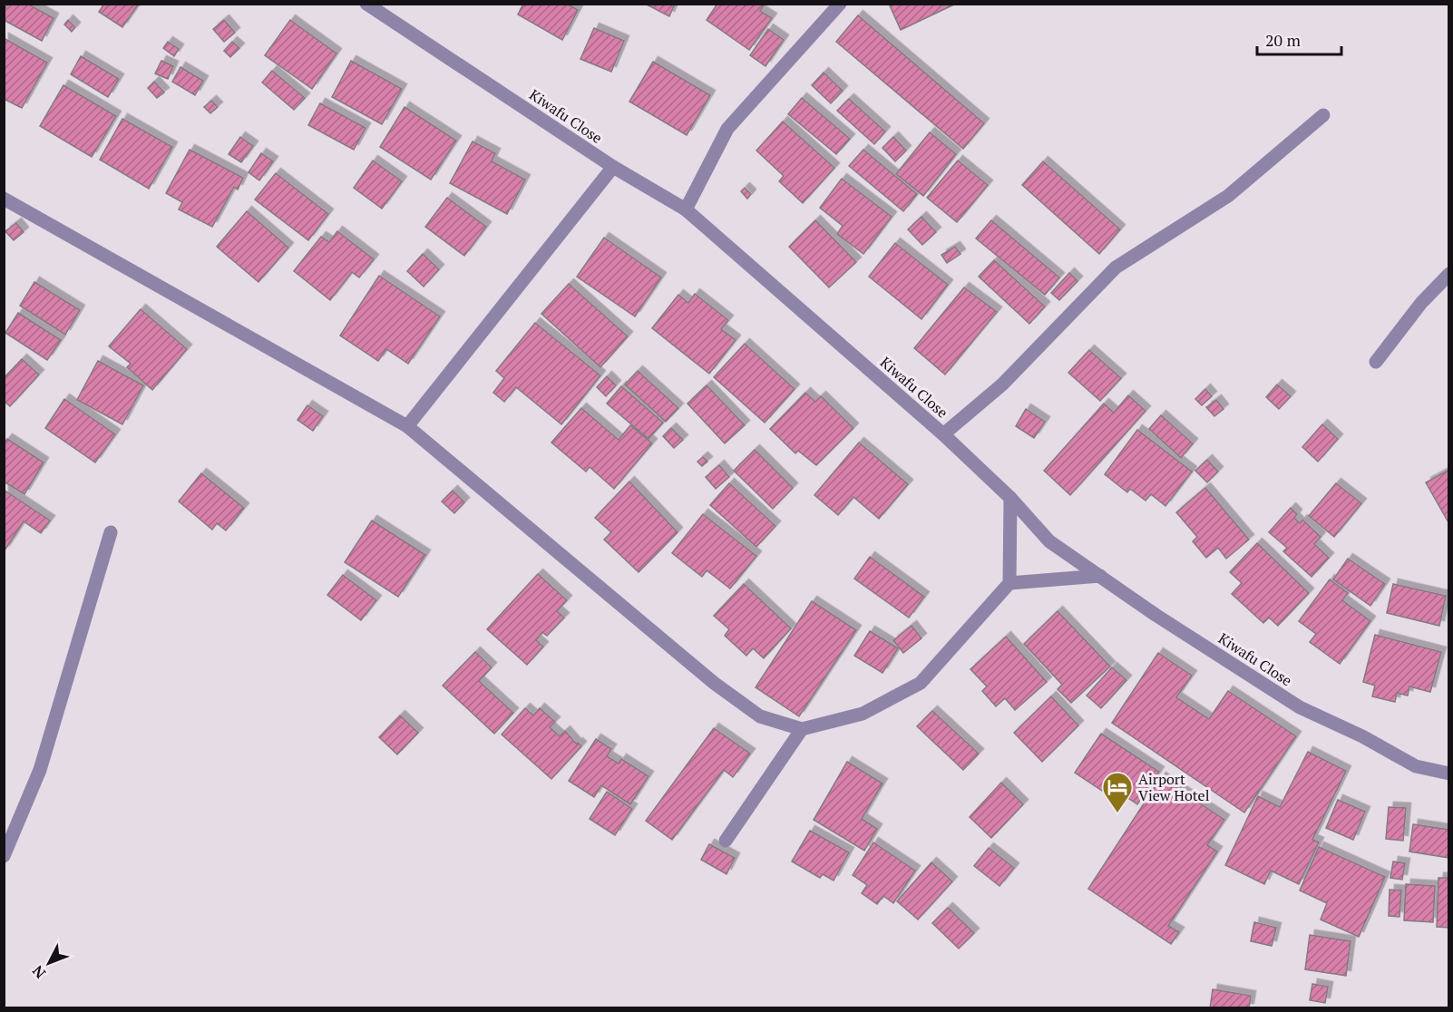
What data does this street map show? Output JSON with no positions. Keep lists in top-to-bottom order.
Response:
{
  "streets": {
    "street": ["Kiwafu Close"]
  },
  "places": {
    "hotel": ["Airport View Hotel"]
  },
  "scale_bar": "20 m",
  "north": "bottom left"
}
